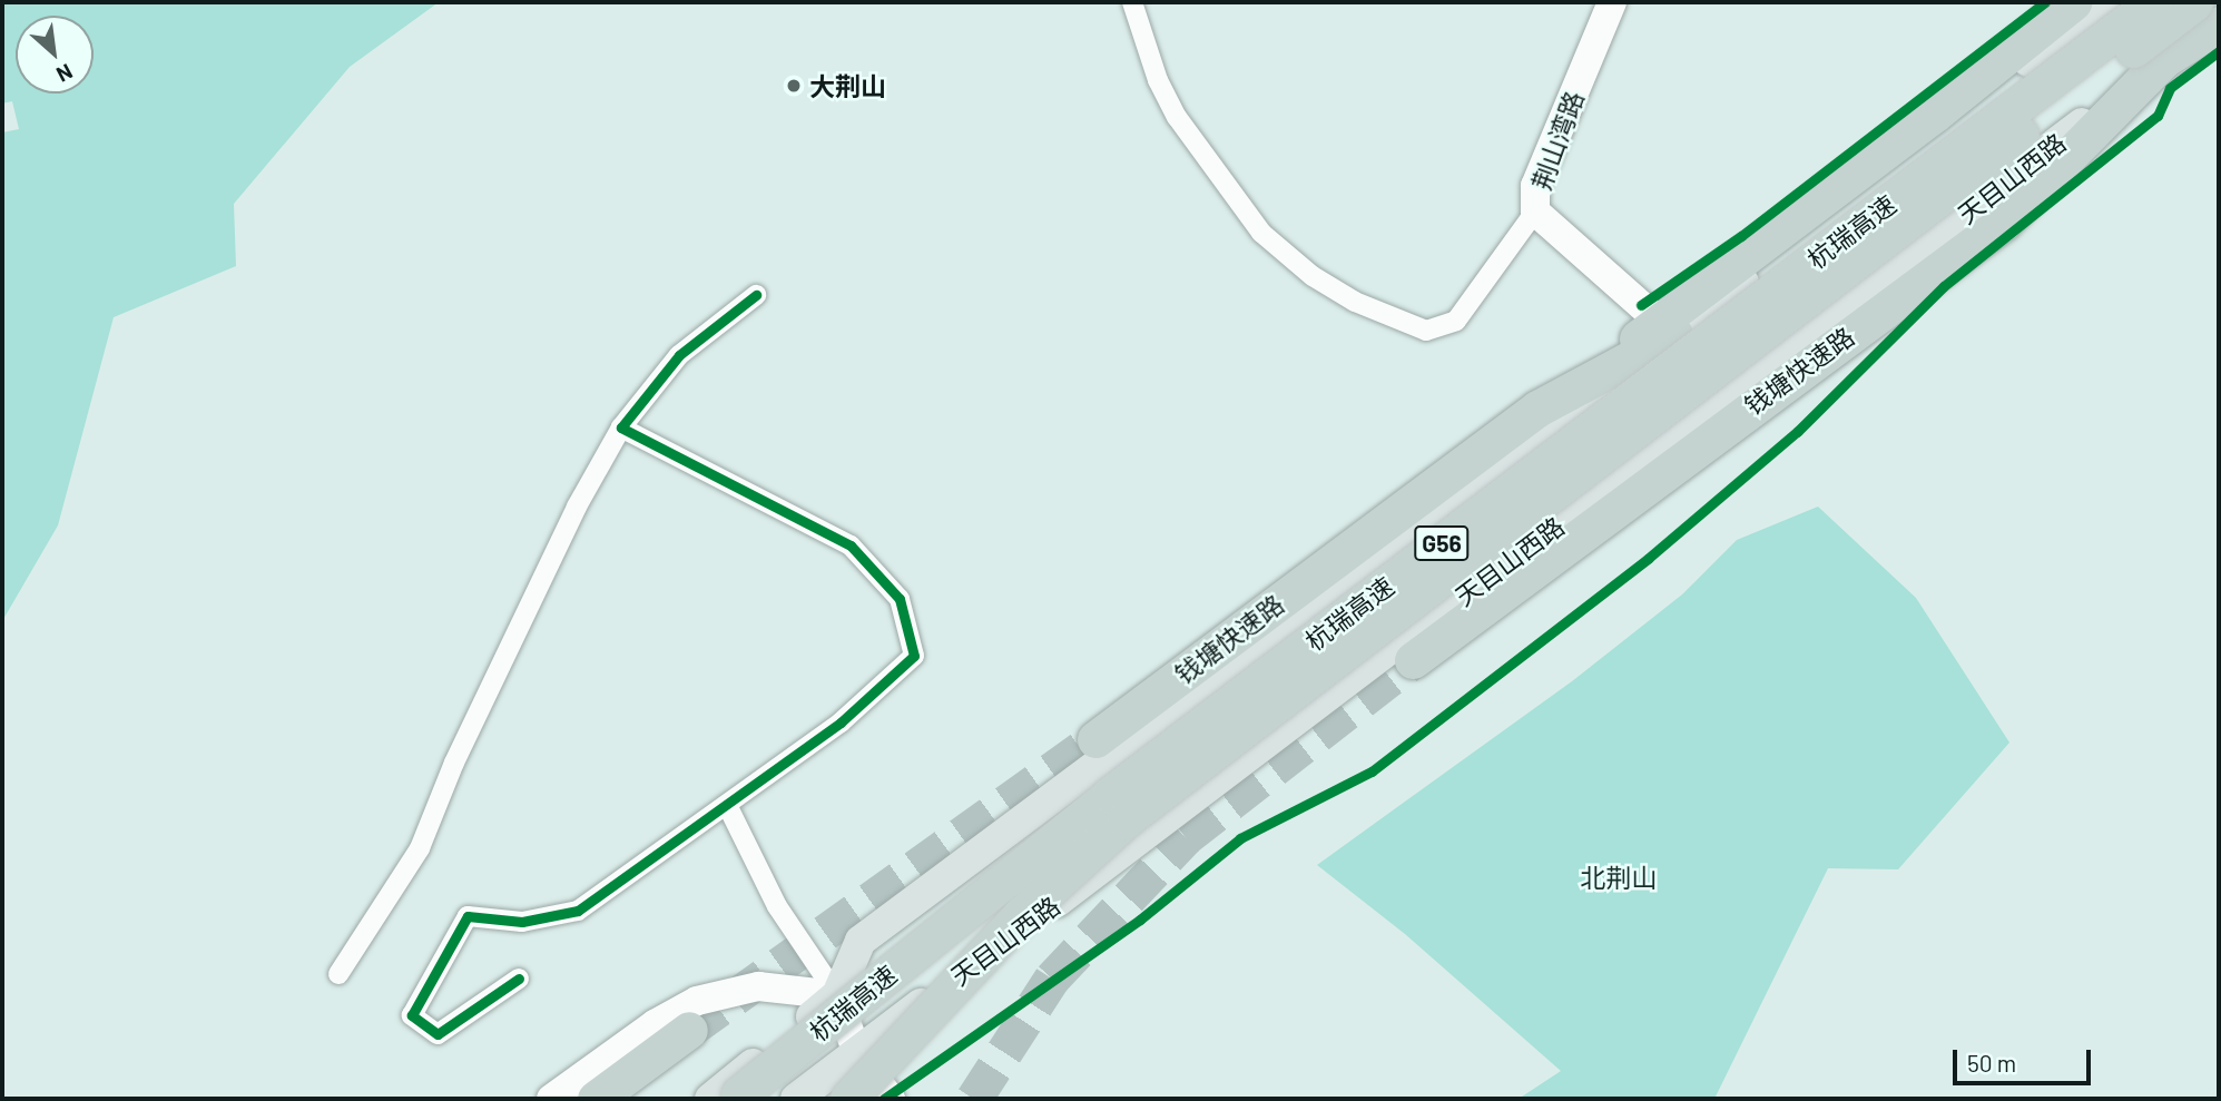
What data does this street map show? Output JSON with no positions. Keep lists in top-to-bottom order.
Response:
{
  "streets": {
    "highway": ["杭瑞高速", "钱塘快速路", "G56"],
    "main road": ["荆山湾路", "天目山西路"]
  },
  "crossings": [
    ["荆山湾路", "钱塘快速路"],
    ["天目山西路", "钱塘快速路"]
  ],
  "parks": ["北荆山"],
  "places": ["大荆山"],
  "scale_bar": "50 m",
  "north": "bottom right"
}
